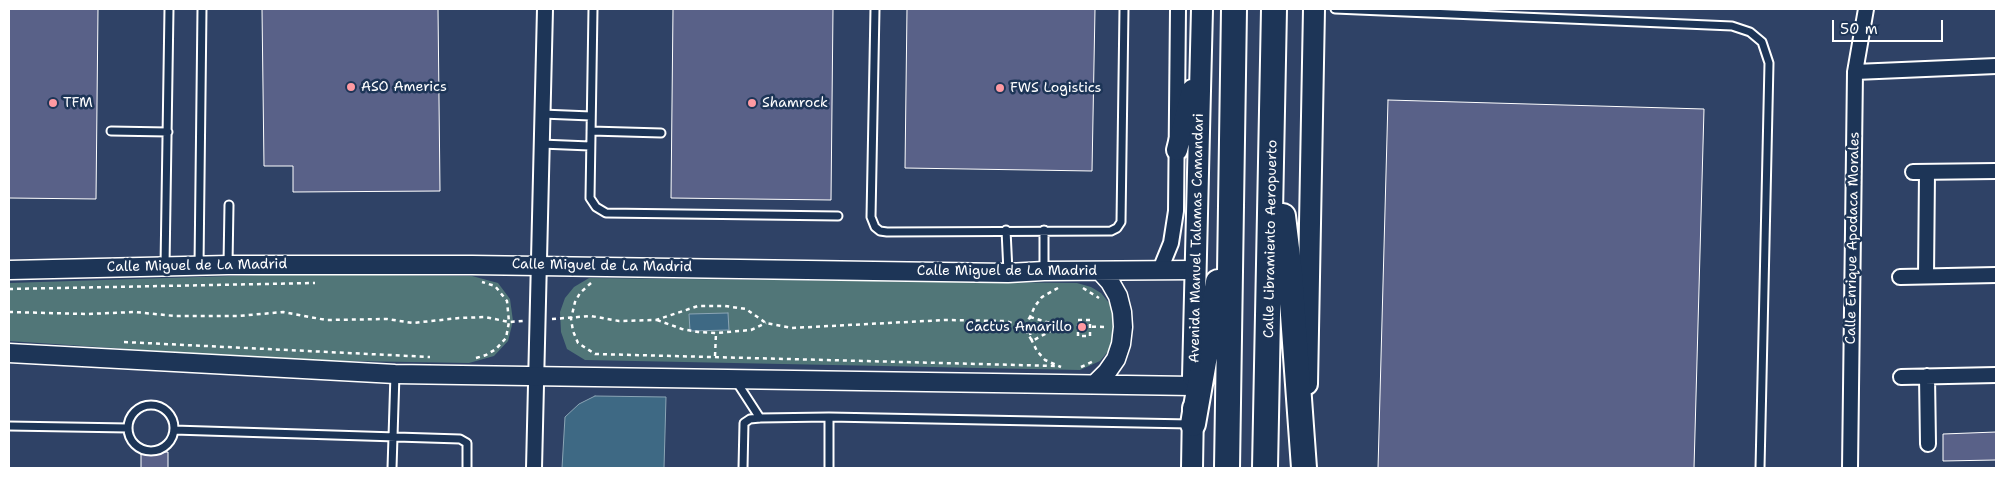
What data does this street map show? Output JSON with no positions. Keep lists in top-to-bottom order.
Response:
{
  "streets": {
    "highway": ["Calle Libramiento Aeropuerto"],
    "main road": ["Avenida Manuel Talamas Camandari"],
    "street": ["Calle Enrique Apodaca Morales", "Calle Miguel de La Madrid"]
  },
  "crossings": [
    ["Avenida Manuel Talamas Camandari", "Calle Miguel de La Madrid"]
  ],
  "places": [
    "ASO Americs",
    "FWS Logistics",
    "TFM",
    "Shamrock",
    "Cactus Amarillo"
  ],
  "scale_bar": "50 m"
}
